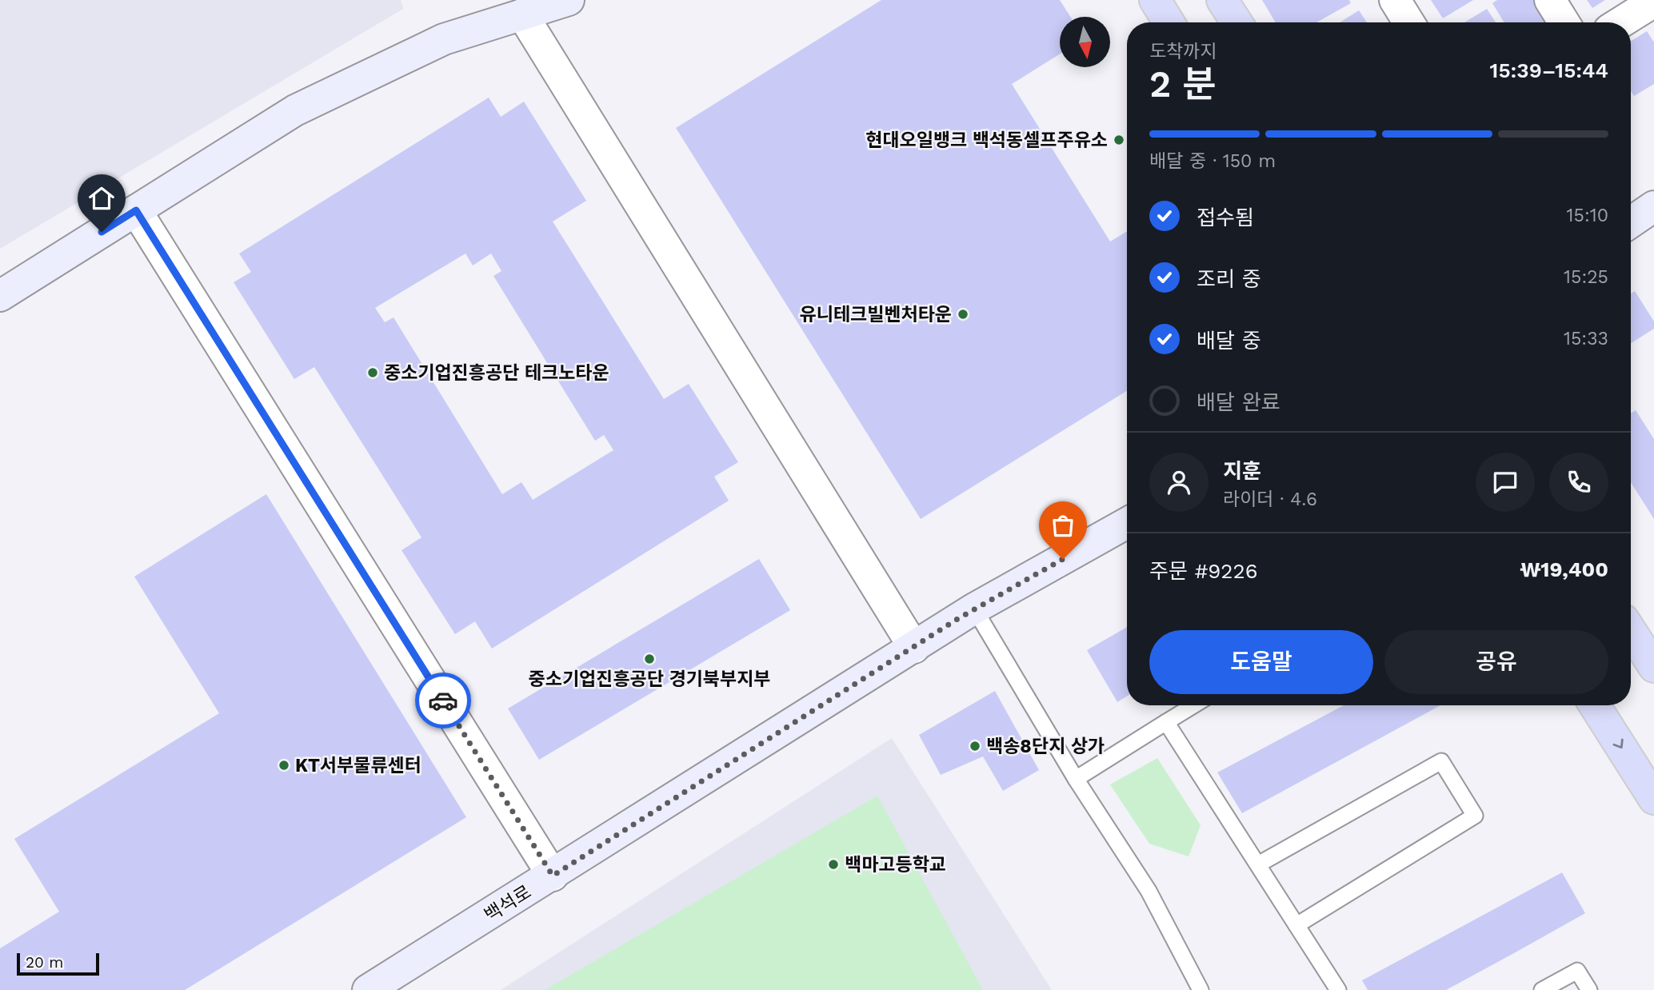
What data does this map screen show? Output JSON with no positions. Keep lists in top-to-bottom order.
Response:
{
  "streets": {
    "main road": ["백석로"]
  },
  "places": [
    "현대오일뱅크 백석동셀프주유소",
    "유니테크빌벤처타운",
    "중소기업진흥공단 테크노타운",
    "중소기업진흥공단 경기북부지부",
    "백송8단지 상가",
    "KT서부물류센터",
    "백마고등학교"
  ],
  "scale_bar": "20 m",
  "north": "bottom",
  "page": {
    "heading": ["2 분", "도착까지", "15:39–15:44"],
    "panel": [
      "지훈",
      "라이더 · 4.6",
      "주문 #9226",
      "₩19,400"
    ],
    "bar": "배달 중 · 150 m",
    "list": [
      ["접수됨", "15:10"],
      ["조리 중", "15:25"],
      ["배달 중", "15:33"],
      "배달 완료"
    ],
    "buttons": ["도움말", "공유"],
    "scale": "20 m"
  }
}
